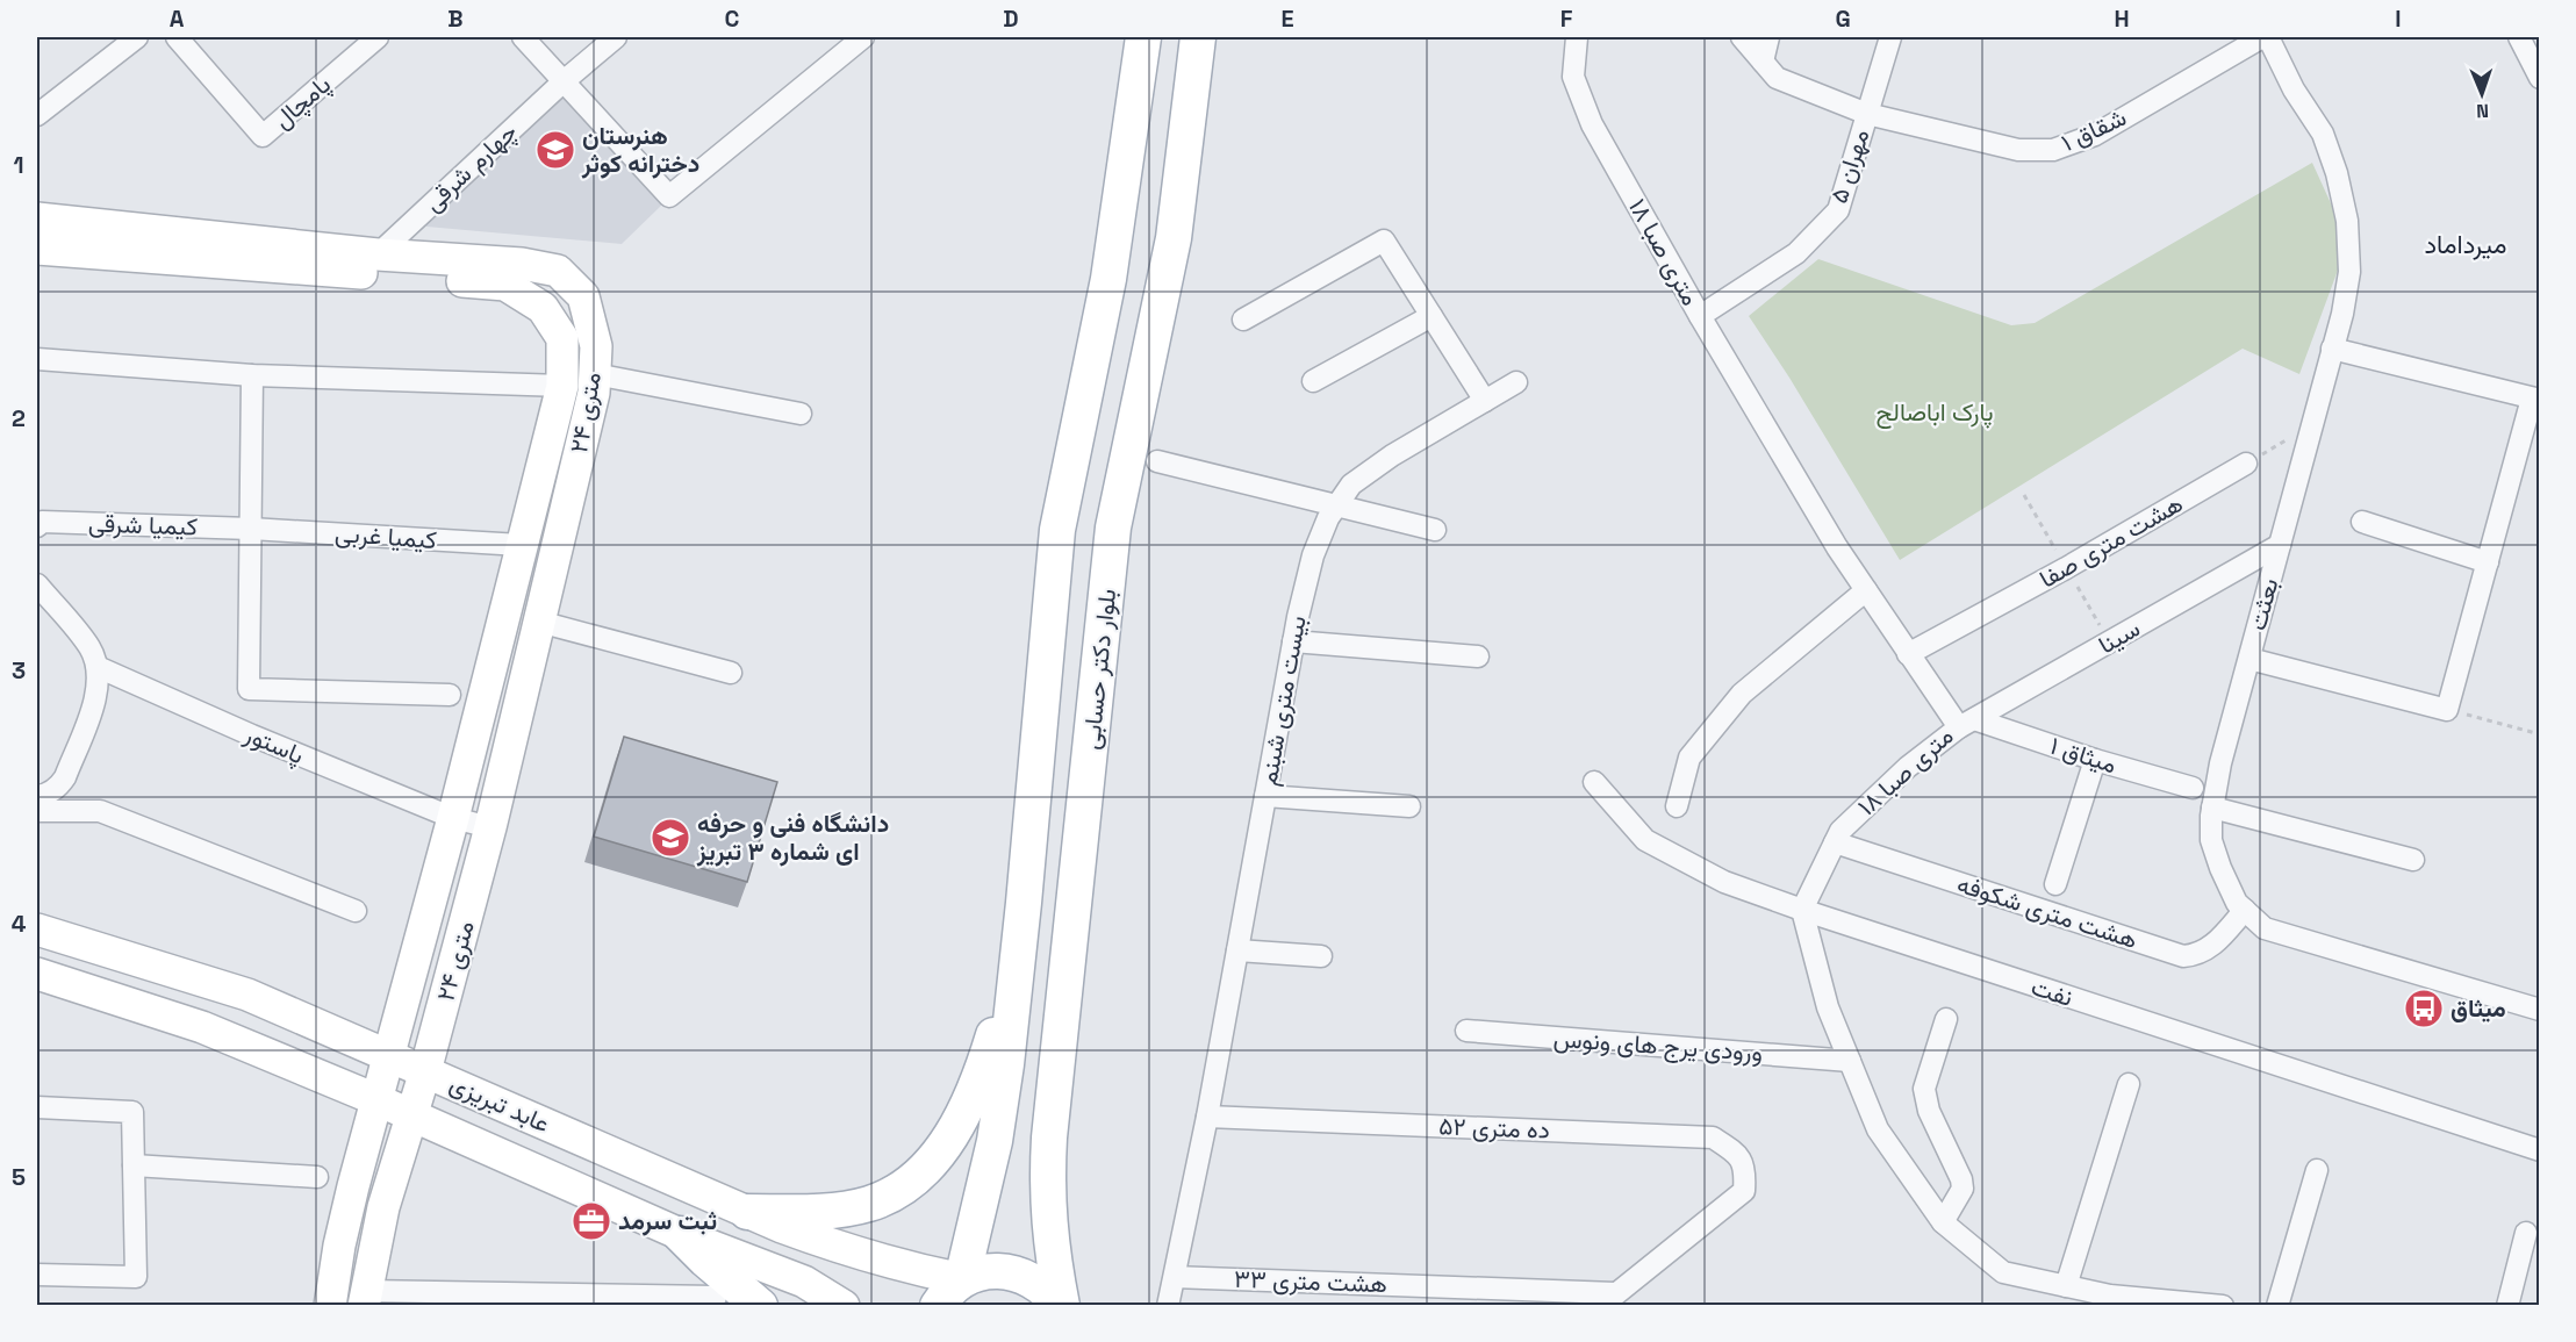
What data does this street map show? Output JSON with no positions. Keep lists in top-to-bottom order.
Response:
{
  "streets": {
    "main road": ["بلوار دکتر حسابی"],
    "street": [
      "پامچال",
      "شقاق ۱",
      "مهران ۵",
      "چهارم شرقی",
      "متری صبا ۱۸",
      "۲۴ متری",
      "کیمیا شرقی",
      "کیمیا غربی",
      "هشت متری صفا",
      "بعثت",
      "سینا",
      "بیست متری شبنم",
      "پاستور",
      "میثاق ۱",
      "هشت متری شکوفه",
      "نفت",
      "ورودی یرج های ونوس",
      "عابد تبریزی",
      "ده متری ۵۲",
      "هشت متری ۳۳"
    ]
  },
  "crossings": [
    ["شقاق ۱", "مهران ۵"],
    ["مهران ۵", "متری صبا ۱۸"],
    ["چهارم شرقی", "۲۴ متری"],
    ["متری صبا ۱۸", "هشت متری صفا"],
    ["متری صبا ۱۸", "سینا"],
    ["متری صبا ۱۸", "میثاق ۱"],
    ["متری صبا ۱۸", "هشت متری شکوفه"],
    ["متری صبا ۱۸", "نفت"],
    ["۲۴ متری", "کیمیا غربی"],
    ["۲۴ متری", "پاستور"],
    ["۲۴ متری", "عابد تبریزی"],
    ["کیمیا شرقی", "کیمیا غربی"],
    ["بعثت", "سینا"],
    ["بعثت", "هشت متری شکوفه"],
    ["سینا", "میثاق ۱"],
    ["بیست متری شبنم", "ده متری ۵۲"],
    ["بیست متری شبنم", "هشت متری ۳۳"],
    ["ده متری ۵۲", "هشت متری ۳۳"]
  ],
  "districts": ["میرداماد"],
  "parks": ["پارک اباصالح"],
  "places": {
    "school or university": ["هنرستان دخترانه کوثر", "دانشگاه فنی و حرفه ای شماره ۳ تبریز"],
    "bus stop": ["میثاق"],
    "office": ["ثبت سرمد"]
  },
  "north": "bottom",
  "grid": {
    "columns": [
      "A",
      "B",
      "C",
      "D",
      "E",
      "F",
      "G",
      "H",
      "I"
    ],
    "rows": [
      "1",
      "2",
      "3",
      "4",
      "5"
    ]
  }
}
